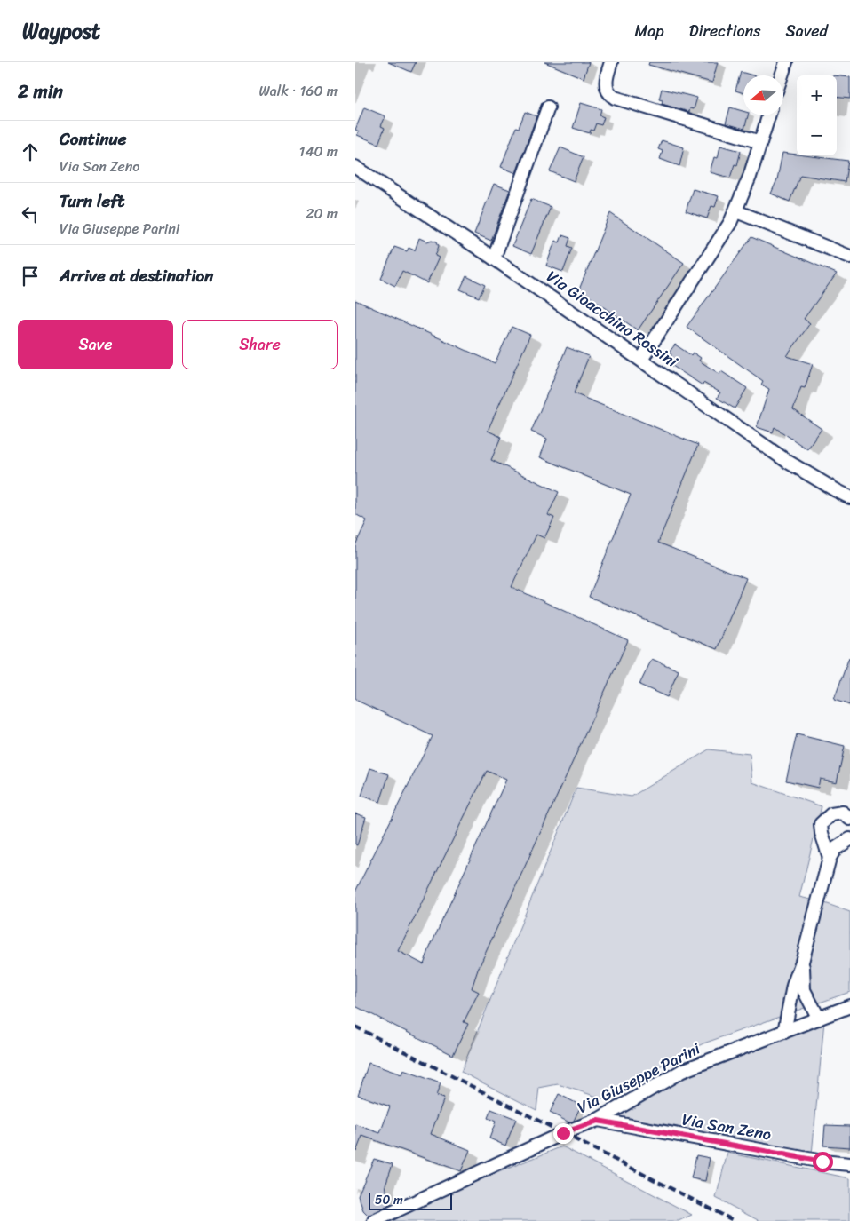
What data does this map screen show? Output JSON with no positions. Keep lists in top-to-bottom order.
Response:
{
  "streets": {
    "street": ["Via Gioacchino Rossini", "Via Giuseppe Parini", "Via San Zeno"]
  },
  "crossings": [
    ["Via Giuseppe Parini", "Via San Zeno"]
  ],
  "scale_bar": "50 m",
  "north": "left",
  "page": {
    "header": "Waypost",
    "nav": ["Map", "Directions", "Saved"],
    "heading": ["2 min", "Walk · 160 m"],
    "map_buttons": ["+", "−"],
    "list": [
      ["Continue", "Via San Zeno", "140 m"],
      ["Turn left", "Via Giuseppe Parini", "20 m"],
      "Arrive at destination"
    ],
    "buttons": ["Save", "Share"],
    "scale": "50 m"
  }
}
